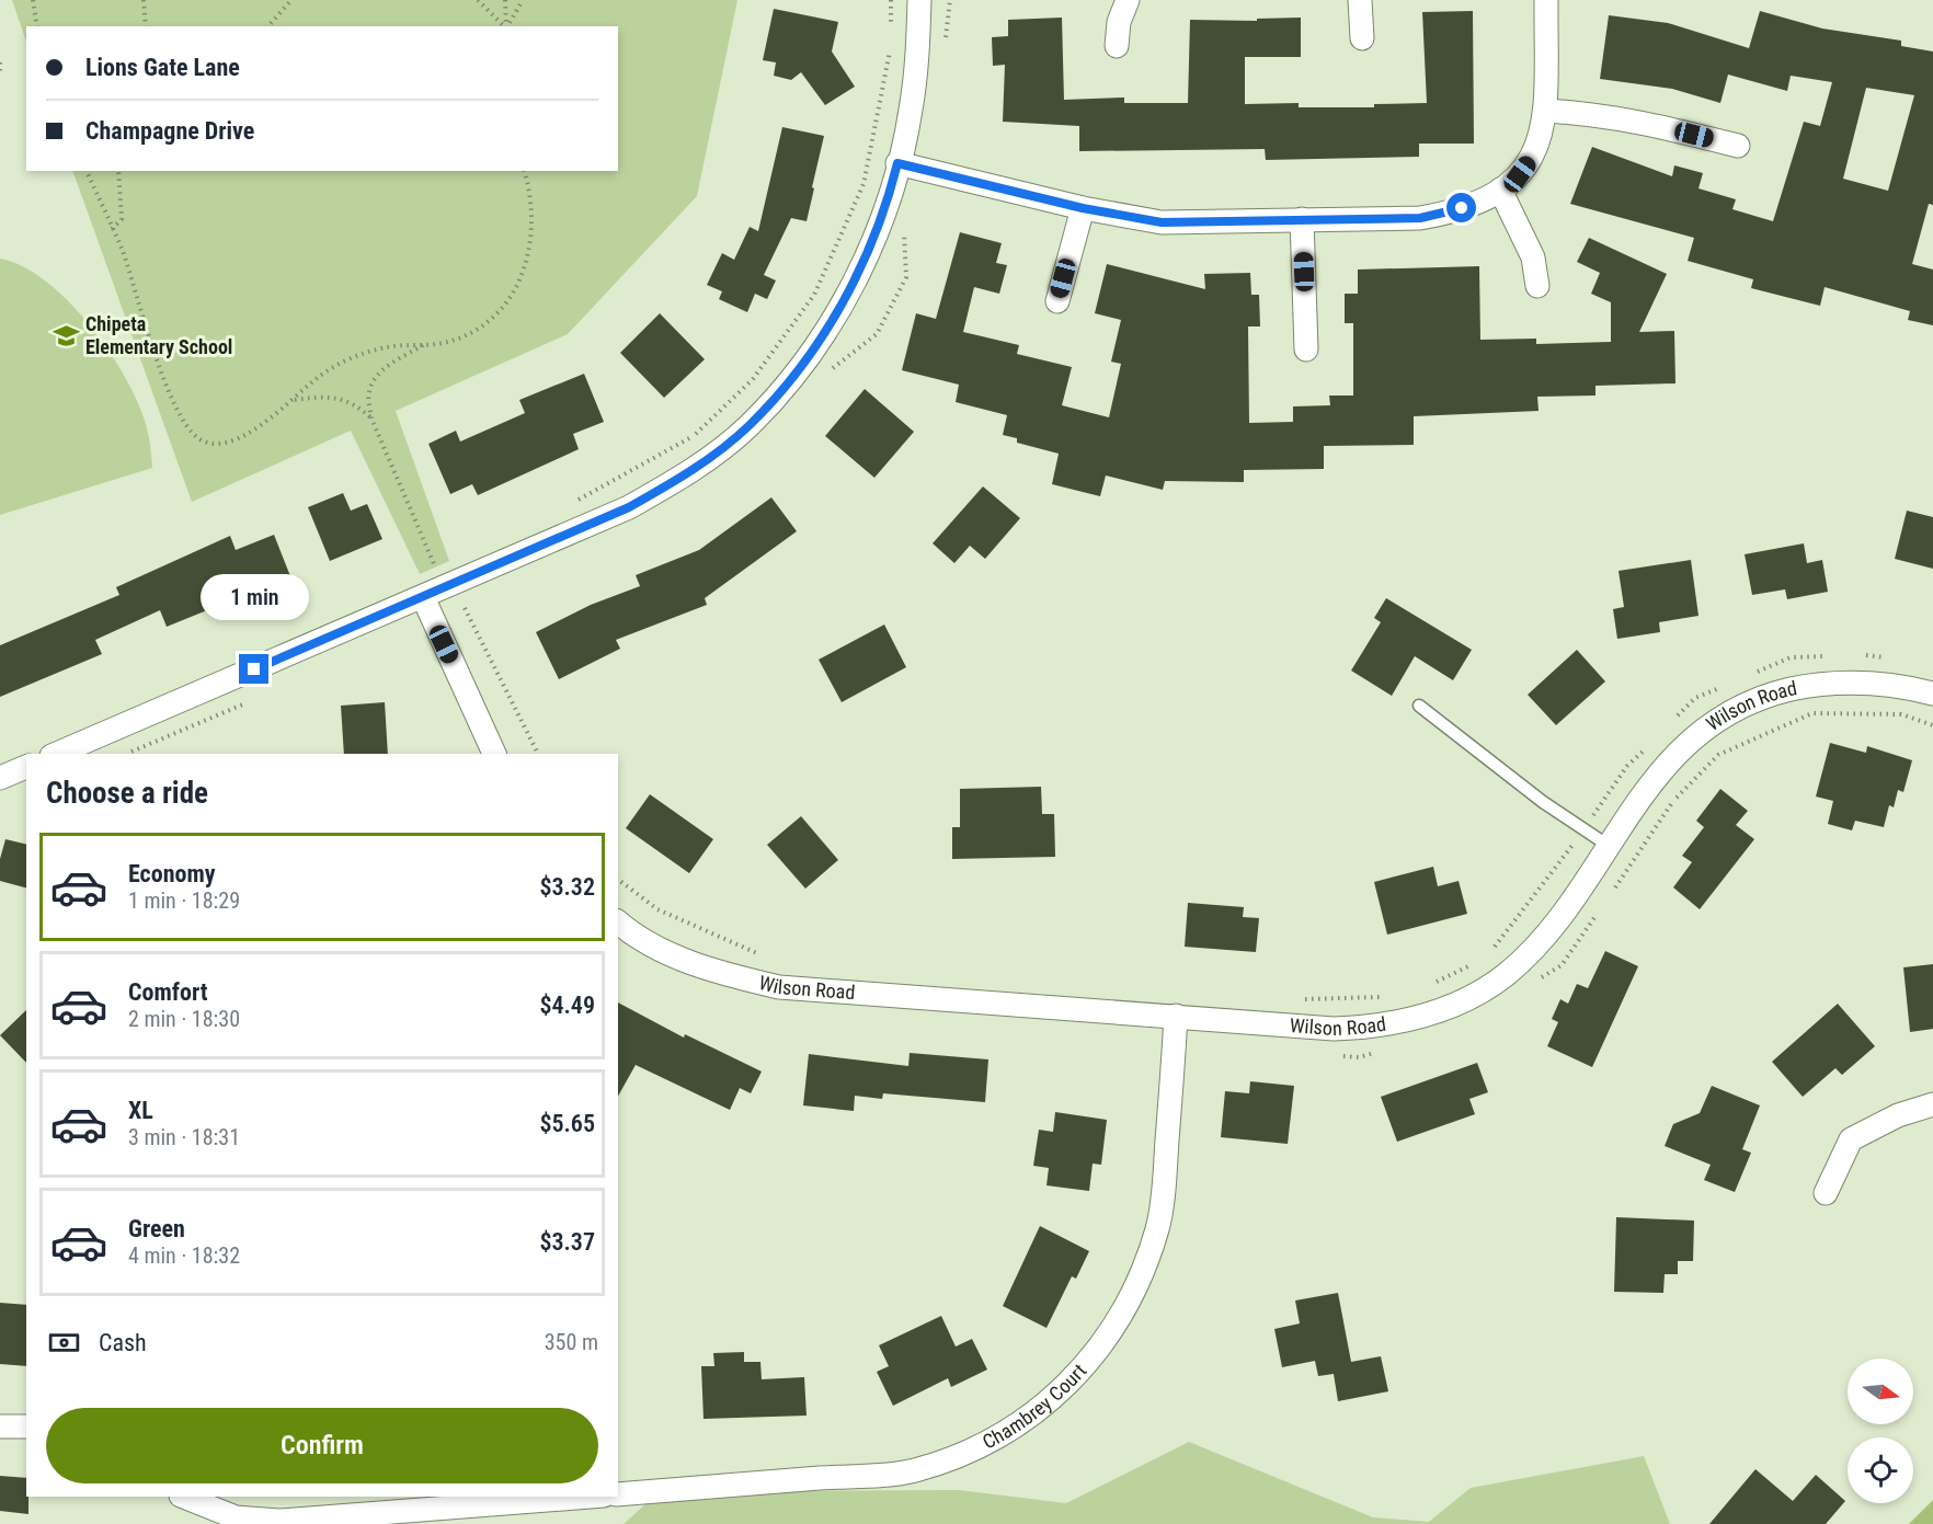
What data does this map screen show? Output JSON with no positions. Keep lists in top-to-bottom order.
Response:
{
  "streets": {
    "street": ["Wilson Road", "Chambrey Court"]
  },
  "crossings": [
    ["Wilson Road", "Chambrey Court"]
  ],
  "places": {
    "school or university": ["Chipeta Elementary School"]
  },
  "north": "right",
  "page": {
    "banner": ["Lions Gate Lane", "Champagne Drive"],
    "bubble": "1 min",
    "heading": "Choose a ride",
    "list": [
      {
        "name": "Economy",
        "note": "1 min · 18:29",
        "value": "$3.32"
      },
      {
        "name": "Comfort",
        "note": "2 min · 18:30",
        "value": "$4.49"
      },
      {
        "name": "XL",
        "note": "3 min · 18:31",
        "value": "$5.65"
      },
      {
        "name": "Green",
        "note": "4 min · 18:32",
        "value": "$3.37"
      }
    ],
    "pay": ["Cash", "350 m"],
    "buttons": "Confirm"
  }
}
